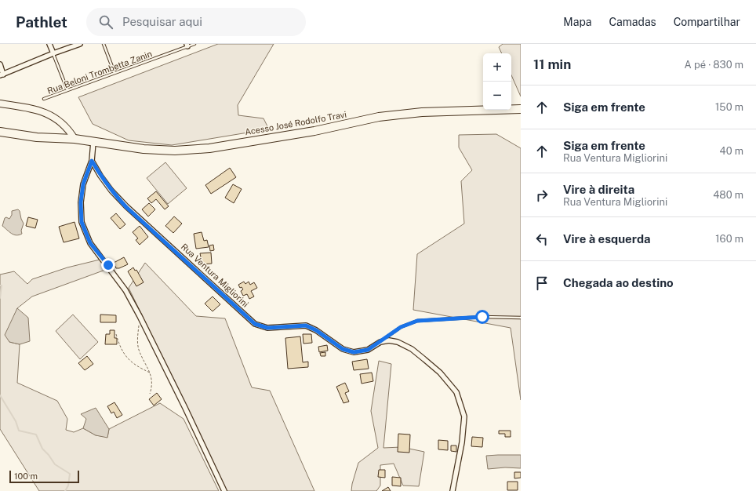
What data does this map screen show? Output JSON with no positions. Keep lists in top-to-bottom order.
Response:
{
  "streets": {
    "highway": ["Acesso José Rodolfo Travi"],
    "street": ["Rua Ventura Migliorini"],
    "lane": ["Rua Beloni Trombetta Zanin"]
  },
  "scale_bar": "100 m",
  "page": {
    "header": "Pathlet",
    "search": "Pesquisar aqui",
    "nav": ["Mapa", "Camadas", "Compartilhar"],
    "heading": ["11 min", "A pé · 830 m"],
    "map_buttons": ["+", "−"],
    "list": [
      ["Siga em frente", "150 m"],
      ["Siga em frente", "Rua Ventura Migliorini", "40 m"],
      ["Vire à direita", "Rua Ventura Migliorini", "480 m"],
      ["Vire à esquerda", "160 m"],
      "Chegada ao destino"
    ],
    "scale": "100 m"
  }
}
